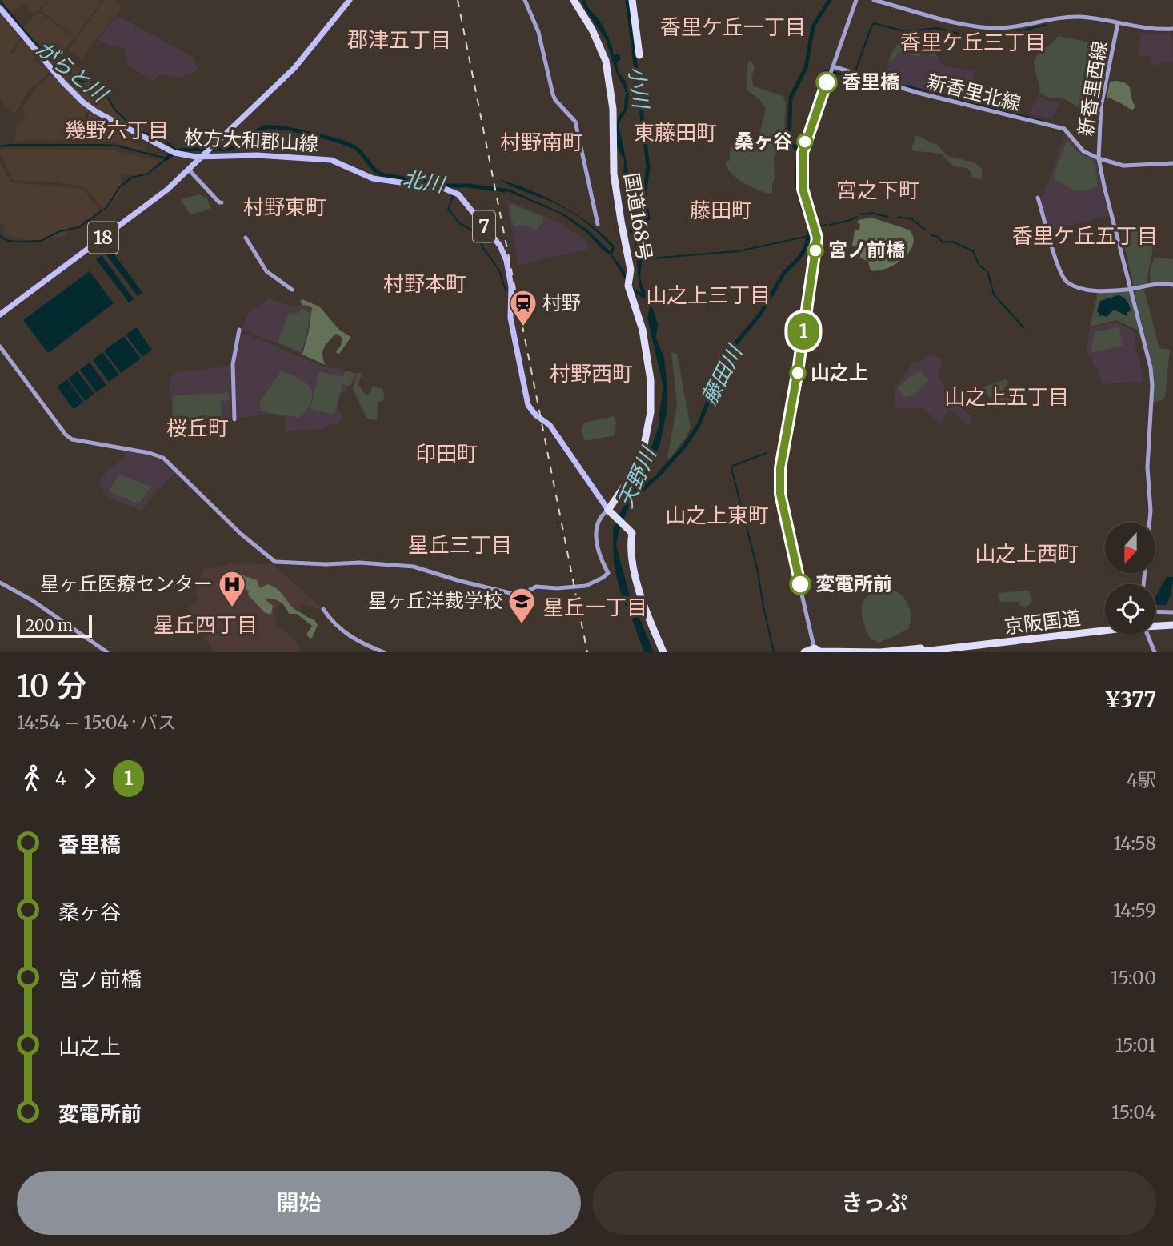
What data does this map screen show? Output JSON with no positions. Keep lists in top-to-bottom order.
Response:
{
  "streets": {
    "highway": ["国道168号", "京阪国道"],
    "main road": ["枚方大和郡山線", "7", "18"],
    "street": ["新香里西線", "新香里北線"]
  },
  "crossings": [
    ["新香里西線", "新香里北線"],
    ["枚方大和郡山線", "国道168号"],
    ["枚方大和郡山線", "18"]
  ],
  "districts": [
    "香里ケ丘一丁目",
    "郡津五丁目",
    "香里ケ丘三丁目",
    "幾野六丁目",
    "東藤田町",
    "村野南町",
    "宮之下町",
    "村野東町",
    "藤田町",
    "香里ケ丘五丁目",
    "村野本町",
    "山之上三丁目",
    "村野西町",
    "山之上五丁目",
    "桜丘町",
    "印田町",
    "山之上東町",
    "星丘三丁目",
    "山之上西町",
    "星丘一丁目",
    "星丘四丁目"
  ],
  "water": [
    "がらと川",
    "小川",
    "北川",
    "藤田川",
    "天野川"
  ],
  "places": {
    "other": [
      "香里橋",
      "桑ヶ谷",
      "宮ノ前橋",
      "山之上",
      "変電所前"
    ],
    "station": ["村野"],
    "hospital": ["星ヶ丘医療センター"],
    "school or university": ["星ヶ丘洋裁学校"]
  },
  "lines": ["bus line 1"],
  "scale_bar": "200 m",
  "north": "bottom",
  "page": {
    "on_map": "1",
    "scale": "200 m",
    "heading": ["10 分", "14:54 – 15:04 · バス", "¥377"],
    "legs": ["4", "1", "4駅"],
    "list": [
      {
        "name": "香里橋",
        "value": "14:58"
      },
      {
        "name": "桑ヶ谷",
        "value": "14:59"
      },
      {
        "name": "宮ノ前橋",
        "value": "15:00"
      },
      {
        "name": "山之上",
        "value": "15:01"
      },
      {
        "name": "変電所前",
        "value": "15:04"
      }
    ],
    "buttons": ["開始", "きっぷ"]
  }
}
